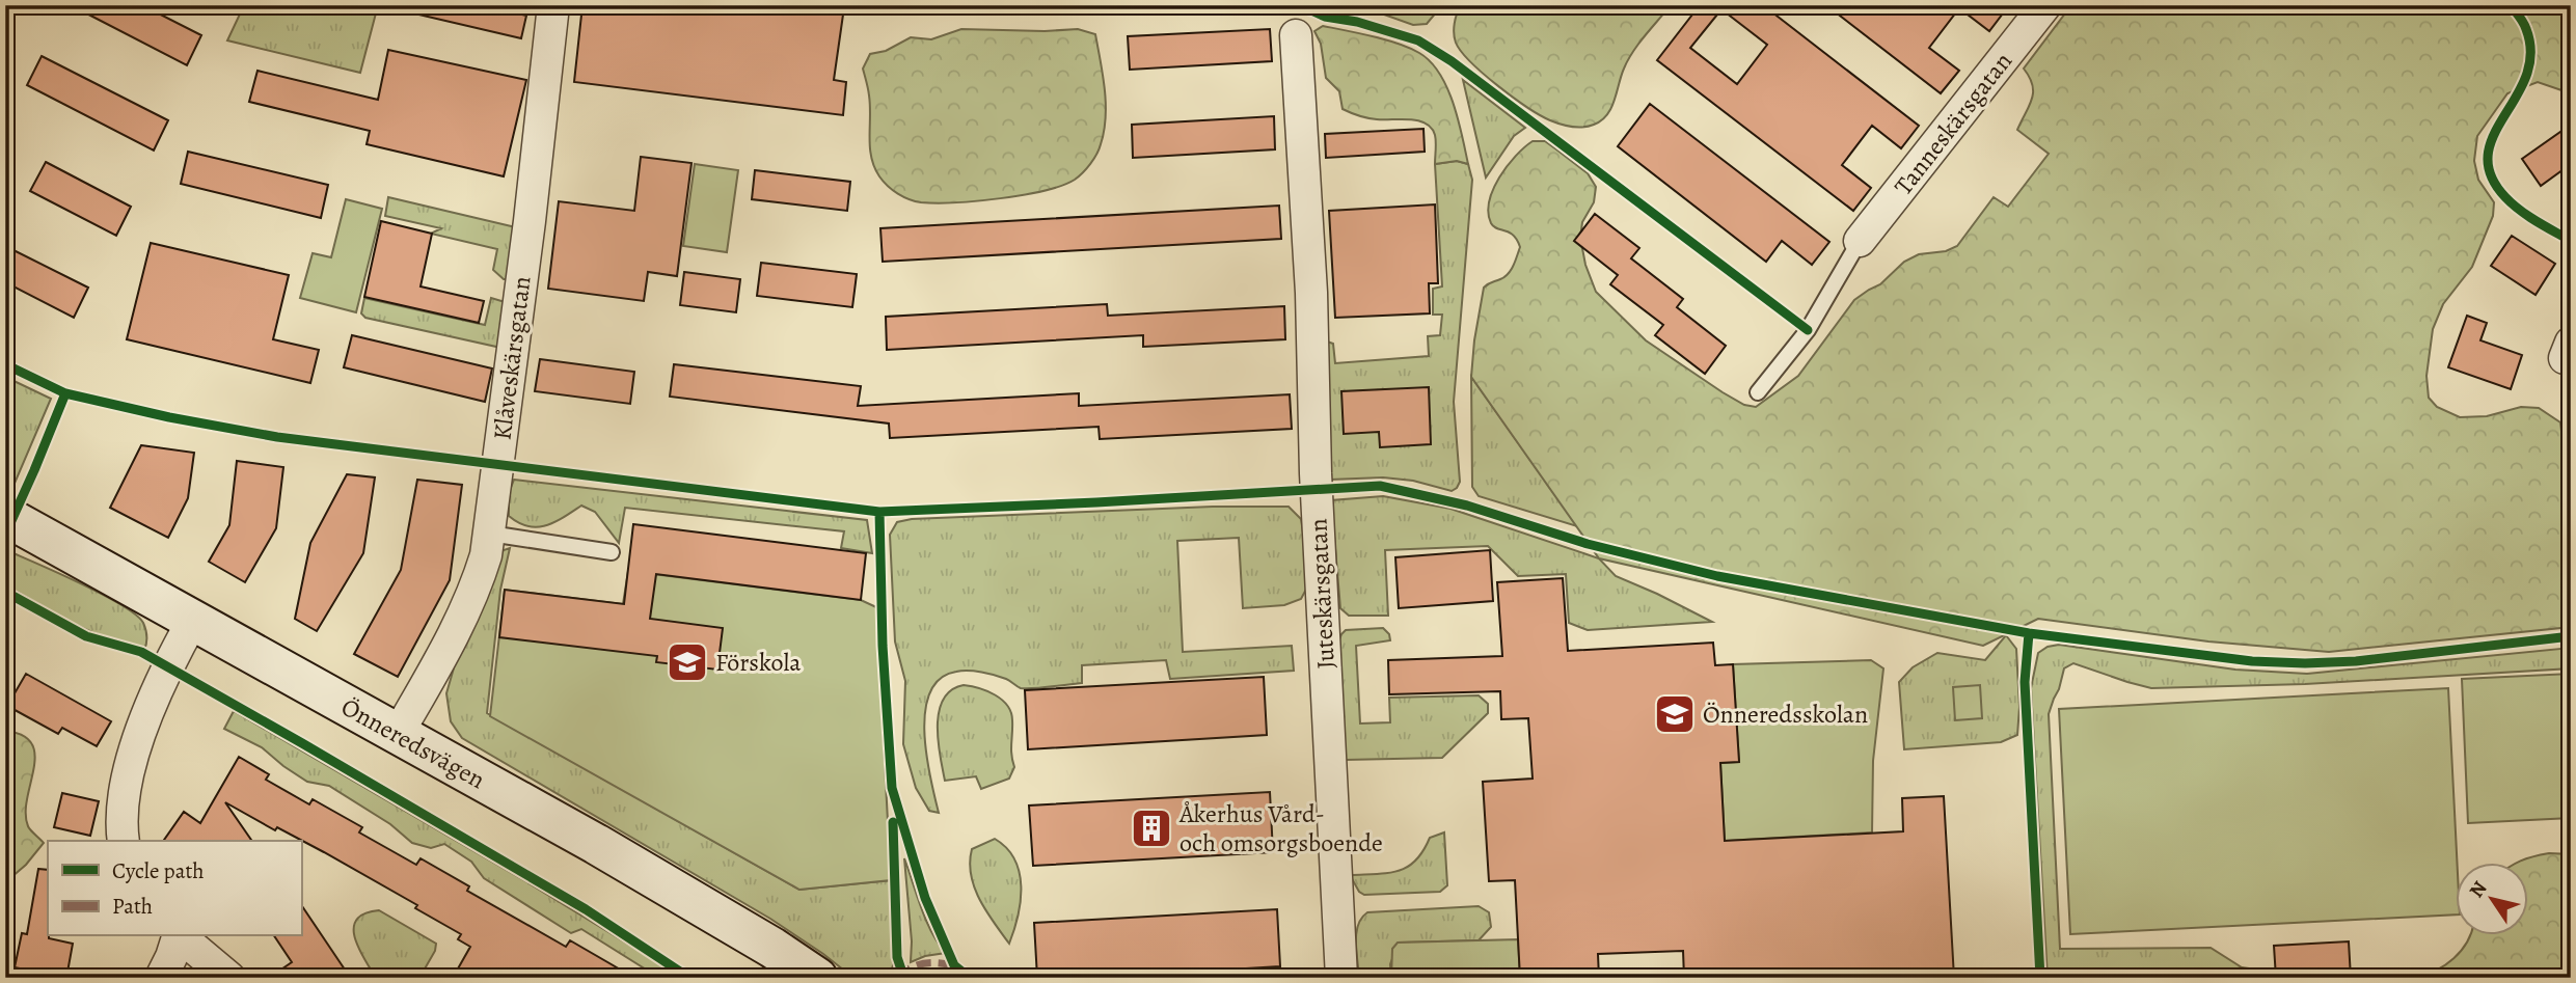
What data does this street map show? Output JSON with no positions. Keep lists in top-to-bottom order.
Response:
{
  "streets": {
    "street": [
      "Tanneskärsgatan",
      "Klåveskärsgatan",
      "Juteskärsgatan",
      "Önneredsvägen"
    ]
  },
  "crossings": [
    ["Klåveskärsgatan", "Önneredsvägen"]
  ],
  "places": {
    "school or university": ["Förskola", "Önneredsskolan"],
    "building": ["Åkerhus Vård- och omsorgsboende"]
  },
  "legend": ["Cycle path", "Path"],
  "north": "top left"
}
